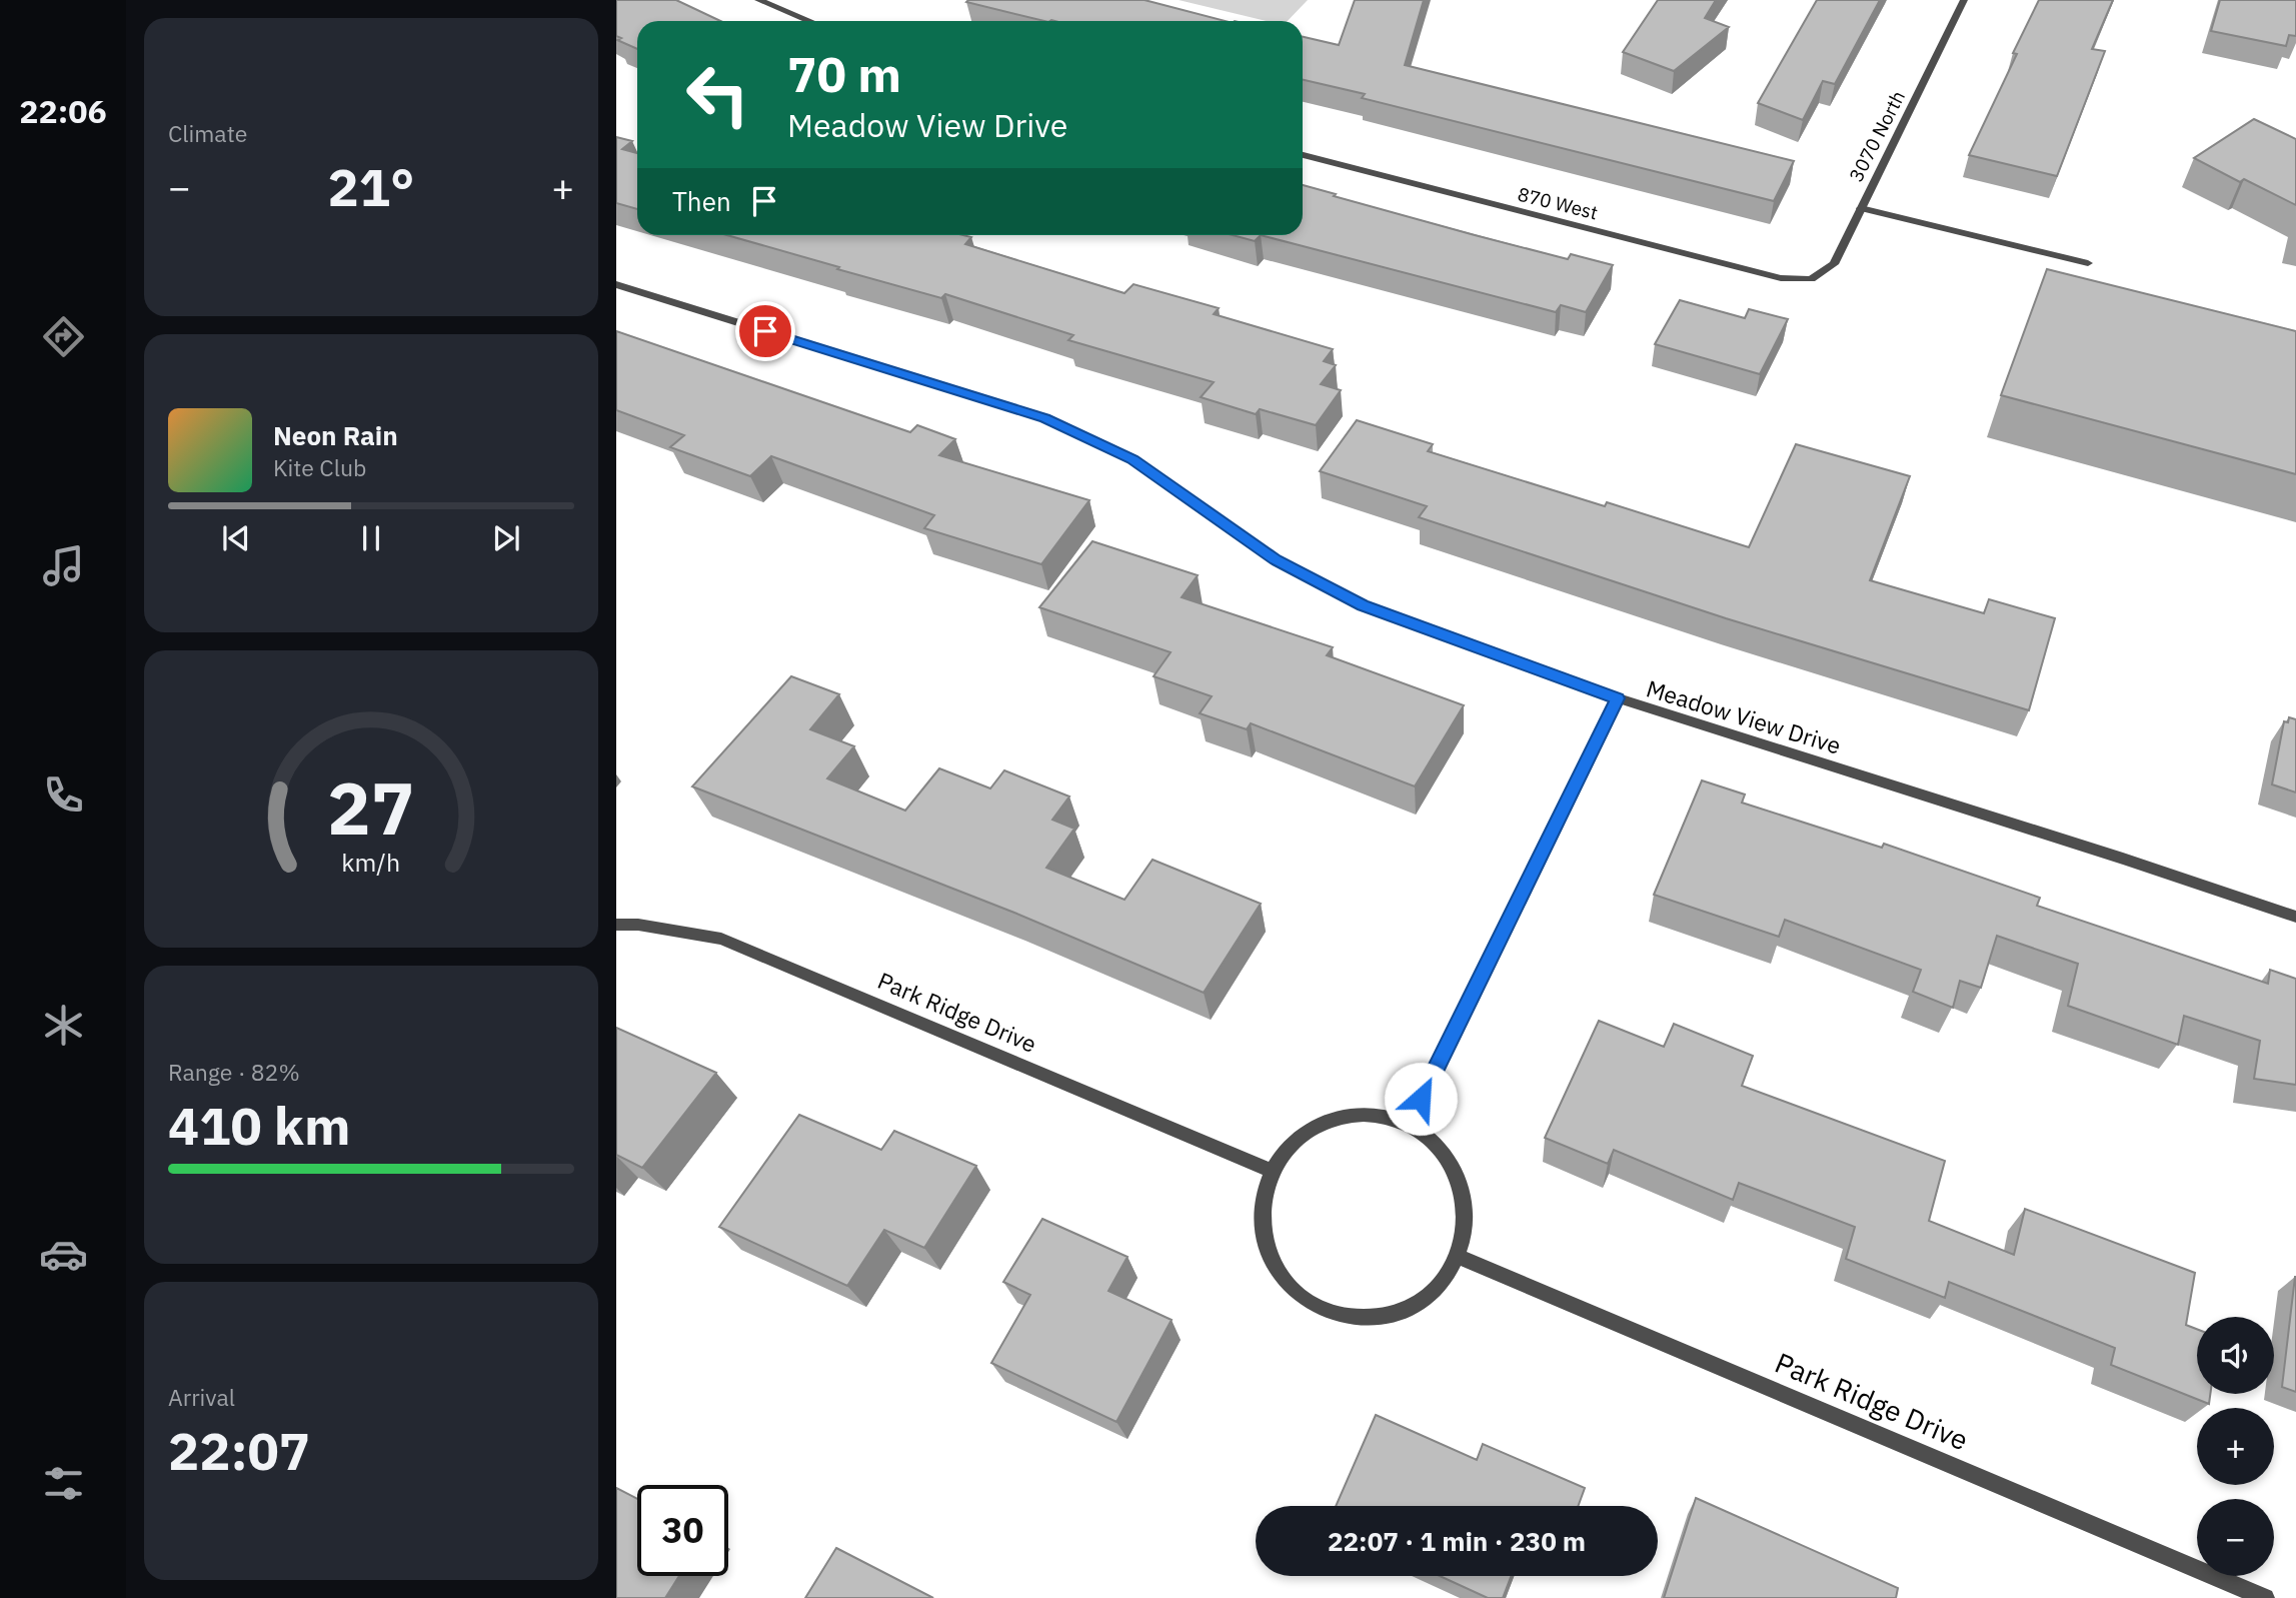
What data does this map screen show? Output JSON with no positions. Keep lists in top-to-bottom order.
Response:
{
  "streets": {
    "street": [
      "3070 North",
      "870 West",
      "Meadow View Drive",
      "Park Ridge Drive"
    ]
  },
  "crossings": [
    ["3070 North", "870 West"]
  ],
  "page": {
    "tabs": "22:06",
    "tile": [
      "Climate",
      ["Range · 82%", "410 km"],
      ["Arrival", "22:07"]
    ],
    "turn": ["70 m", "Meadow View Drive"],
    "heat": ["−", "21°", "+"],
    "then": "Then",
    "song": ["Neon Rain", "Kite Club"],
    "map_buttons": ["+", "−"],
    "limit": "30",
    "trip": "22:07 · 1 min · 230 m",
    "gauge": ["27", "km/h"]
  }
}
